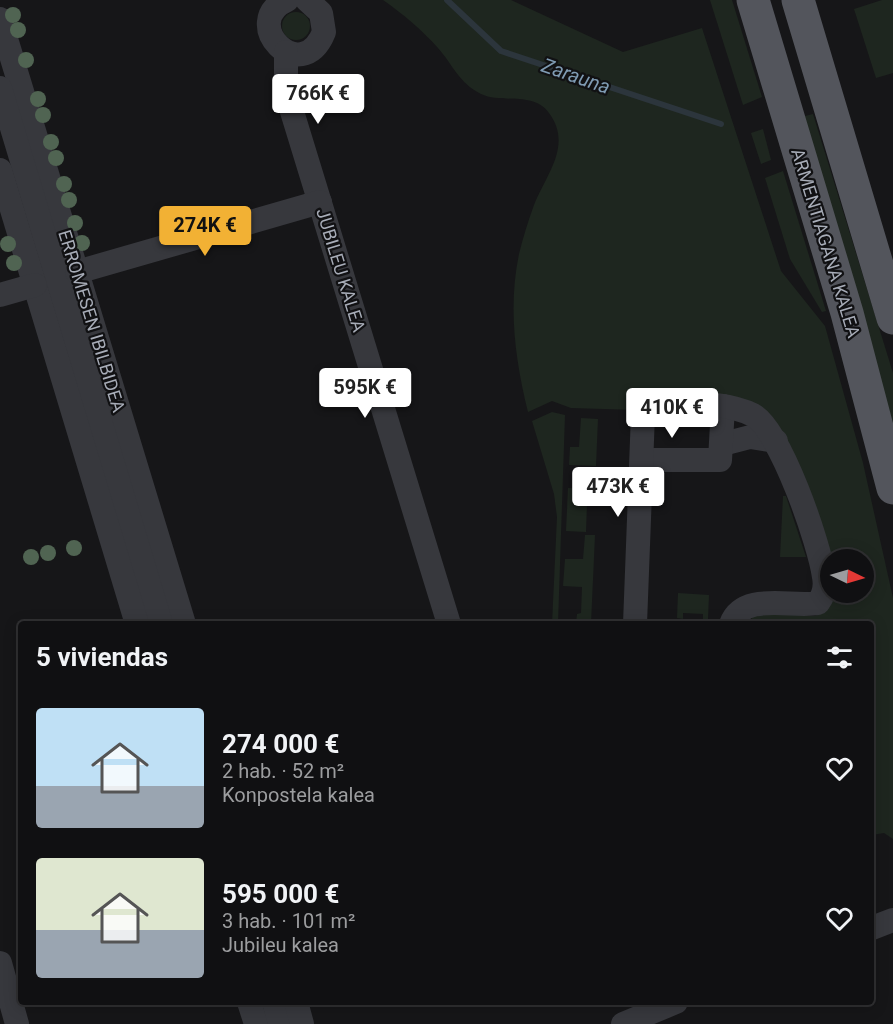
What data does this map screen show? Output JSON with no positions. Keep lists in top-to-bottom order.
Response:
{
  "streets": {
    "main road": ["ARMENTIAGANA KALEA"],
    "street": ["JUBILEU KALEA", "ERROMESEN IBILBIDEA"]
  },
  "water": ["Zarauna"],
  "north": "right",
  "page": {
    "price": [
      "766K €",
      "274K €",
      "595K €",
      "410K €",
      "473K €"
    ],
    "heading": "5 viviendas",
    "list": [
      {
        "name": "274 000 €",
        "note": "2 hab. · 52 m² · Konpostela kalea"
      },
      {
        "name": "595 000 €",
        "note": "3 hab. · 101 m² · Jubileu kalea"
      }
    ]
  }
}
